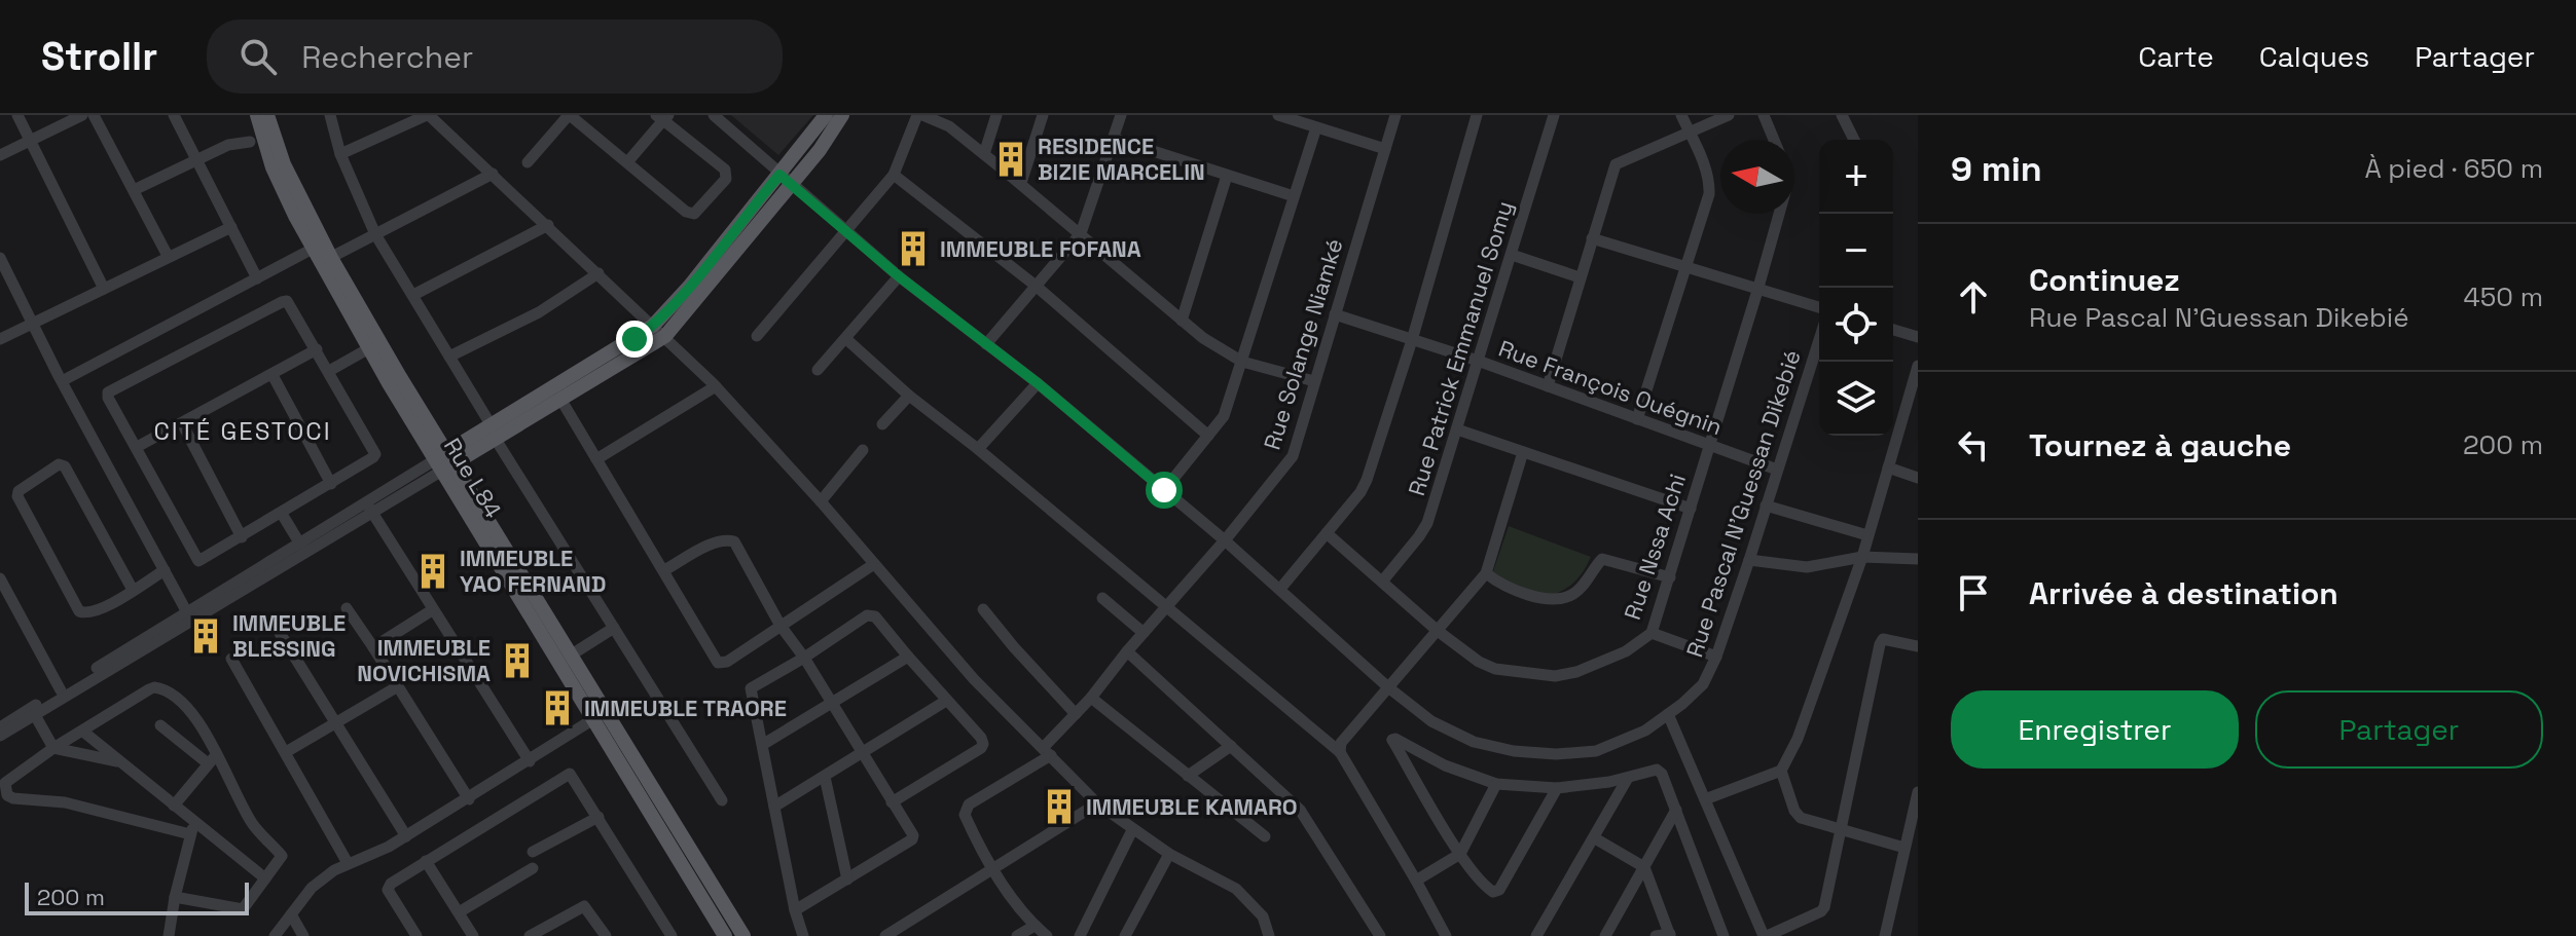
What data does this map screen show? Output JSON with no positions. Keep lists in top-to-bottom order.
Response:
{
  "streets": {
    "main road": ["Rue L84"],
    "street": [
      "Rue Solange Niamké",
      "Rue Patrick Emmanuel Somy",
      "Rue François Ouégnin",
      "Rue Pascal N'Guessan Dikebié",
      "Rue Nssa Achi"
    ]
  },
  "crossings": [
    ["Rue Solange Niamké", "Rue François Ouégnin"],
    ["Rue Solange Niamké", "Rue Pascal N'Guessan Dikebié"],
    ["Rue Patrick Emmanuel Somy", "Rue François Ouégnin"],
    ["Rue Patrick Emmanuel Somy", "Rue Nssa Achi"],
    ["Rue François Ouégnin", "Rue Pascal N'Guessan Dikebié"],
    ["Rue François Ouégnin", "Rue Nssa Achi"]
  ],
  "districts": ["CITÉ GESTOCI"],
  "places": {
    "building": [
      "RESIDENCE BIZIE MARCELIN",
      "IMMEUBLE FOFANA",
      "IMMEUBLE YAO FERNAND",
      "IMMEUBLE BLESSING",
      "IMMEUBLE NOVICHISMA",
      "IMMEUBLE TRAORE",
      "IMMEUBLE KAMARO"
    ]
  },
  "scale_bar": "200 m",
  "north": "left",
  "page": {
    "header": "Strollr",
    "search": "Rechercher",
    "nav": ["Carte", "Calques", "Partager"],
    "heading": ["9 min", "À pied · 650 m"],
    "map_buttons": ["+", "−"],
    "list": [
      ["Continuez", "Rue Pascal N'Guessan Dikebié", "450 m"],
      ["Tournez à gauche", "200 m"],
      "Arrivée à destination"
    ],
    "buttons": ["Enregistrer", "Partager"],
    "scale": "200 m"
  }
}
